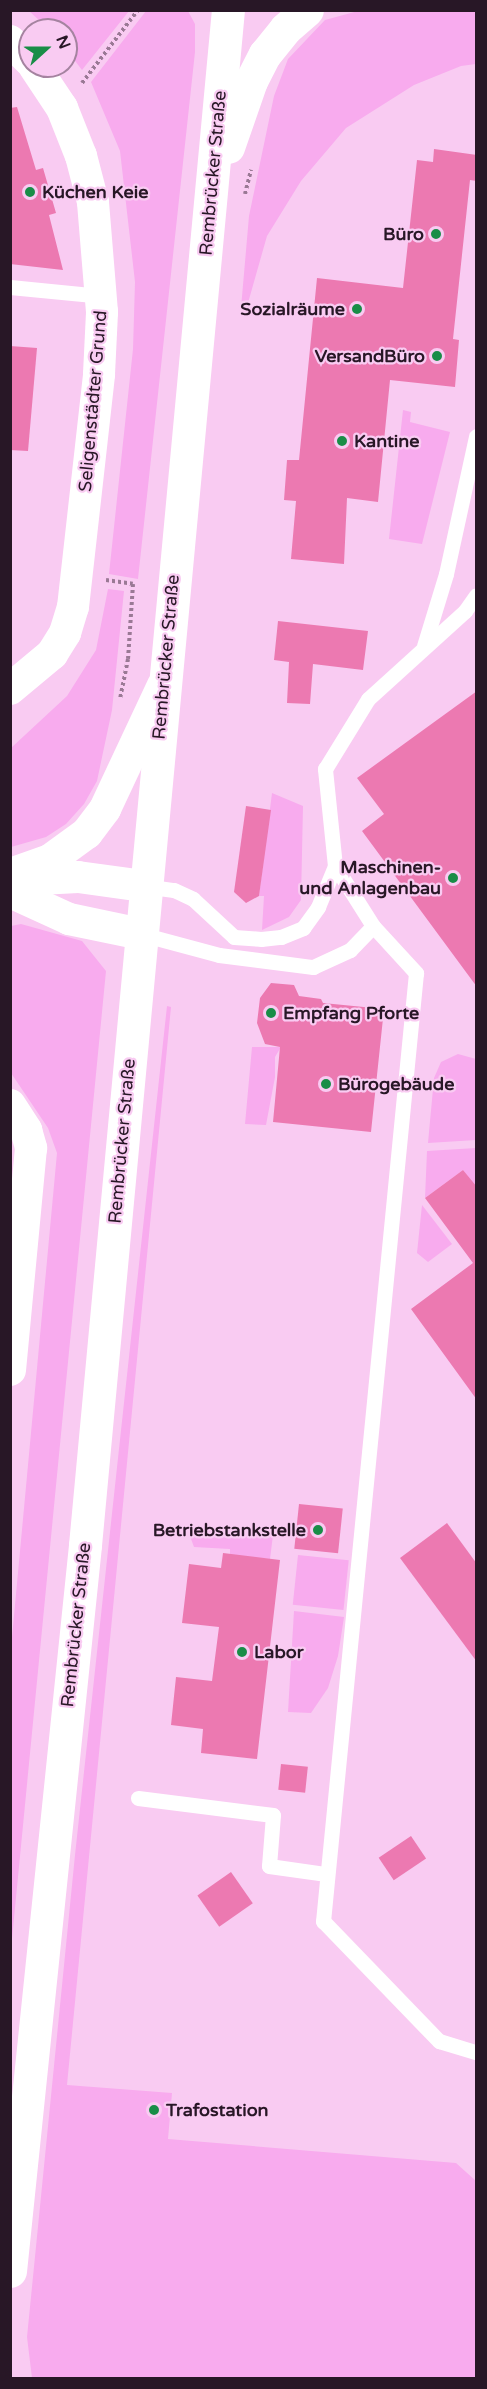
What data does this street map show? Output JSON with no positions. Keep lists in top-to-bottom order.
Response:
{
  "streets": {
    "main road": ["Rembrücker Straße"],
    "street": ["Seligenstädter Grund"]
  },
  "places": [
    "Küchen Keie",
    "Büro",
    "Sozialräume",
    "VersandBüro",
    "Kantine",
    "Maschinen- und Anlagenbau",
    "Empfang Pforte",
    "Bürogebäude",
    "Betriebstankstelle",
    "Labor",
    "Trafostation"
  ],
  "north": "right"
}
